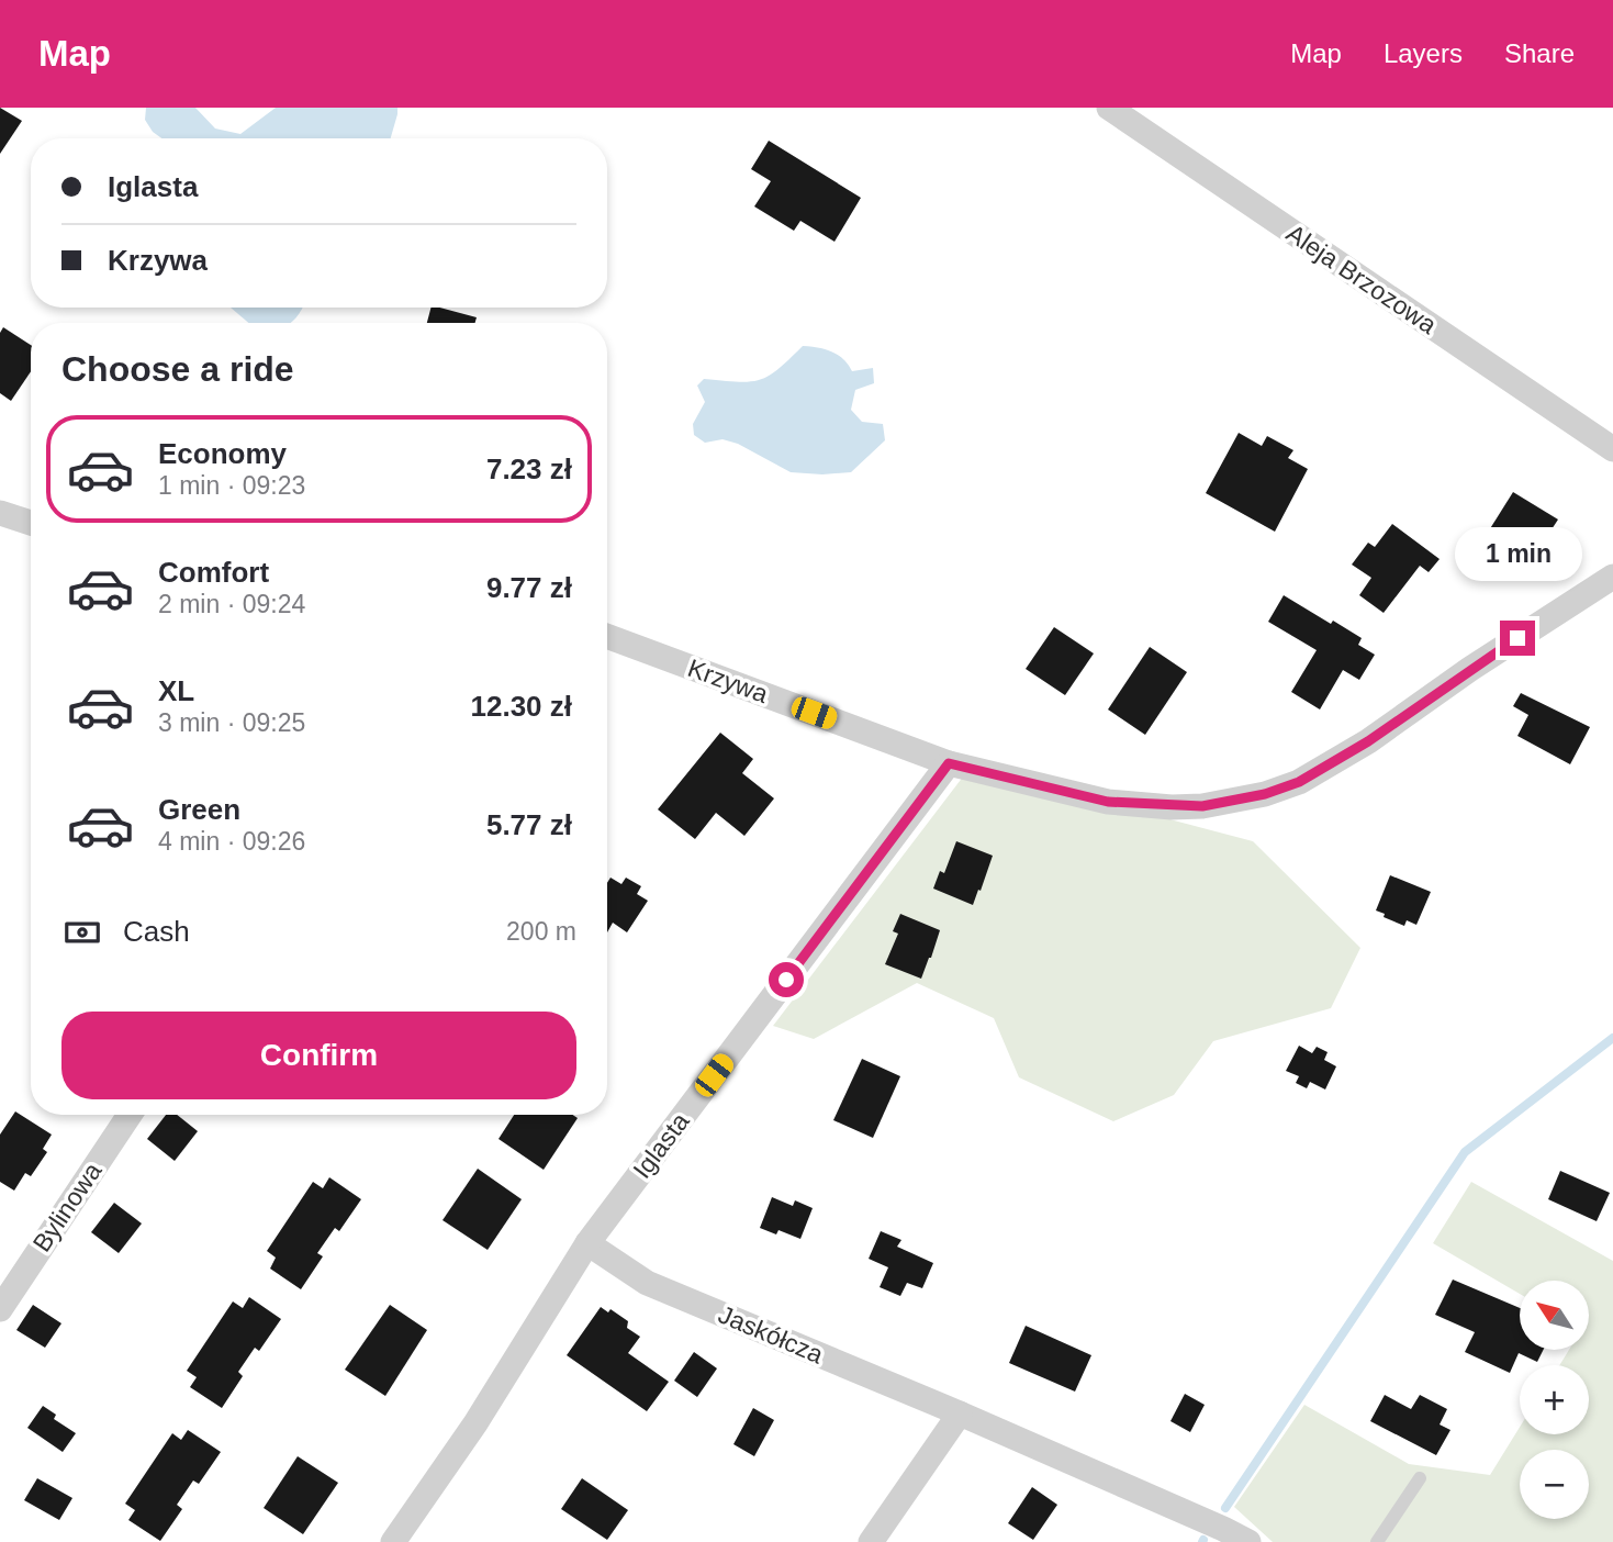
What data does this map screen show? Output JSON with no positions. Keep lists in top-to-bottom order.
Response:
{
  "streets": {
    "street": [
      "Aleja Brzozowa",
      "Krzywa",
      "Iglasta",
      "Bylinowa",
      "Jaskółcza"
    ]
  },
  "crossings": [
    ["Krzywa", "Iglasta"],
    ["Iglasta", "Jaskółcza"]
  ],
  "north": "top left",
  "page": {
    "header": "Map",
    "nav": ["Map", "Layers", "Share"],
    "banner": ["Iglasta", "Krzywa"],
    "heading": "Choose a ride",
    "list": [
      {
        "name": "Economy",
        "note": "1 min · 09:23",
        "value": "7.23 zł"
      },
      {
        "name": "Comfort",
        "note": "2 min · 09:24",
        "value": "9.77 zł"
      },
      {
        "name": "XL",
        "note": "3 min · 09:25",
        "value": "12.30 zł"
      },
      {
        "name": "Green",
        "note": "4 min · 09:26",
        "value": "5.77 zł"
      }
    ],
    "bubble": "1 min",
    "pay": ["Cash", "200 m"],
    "buttons": "Confirm",
    "map_buttons": ["+", "−"]
  }
}
